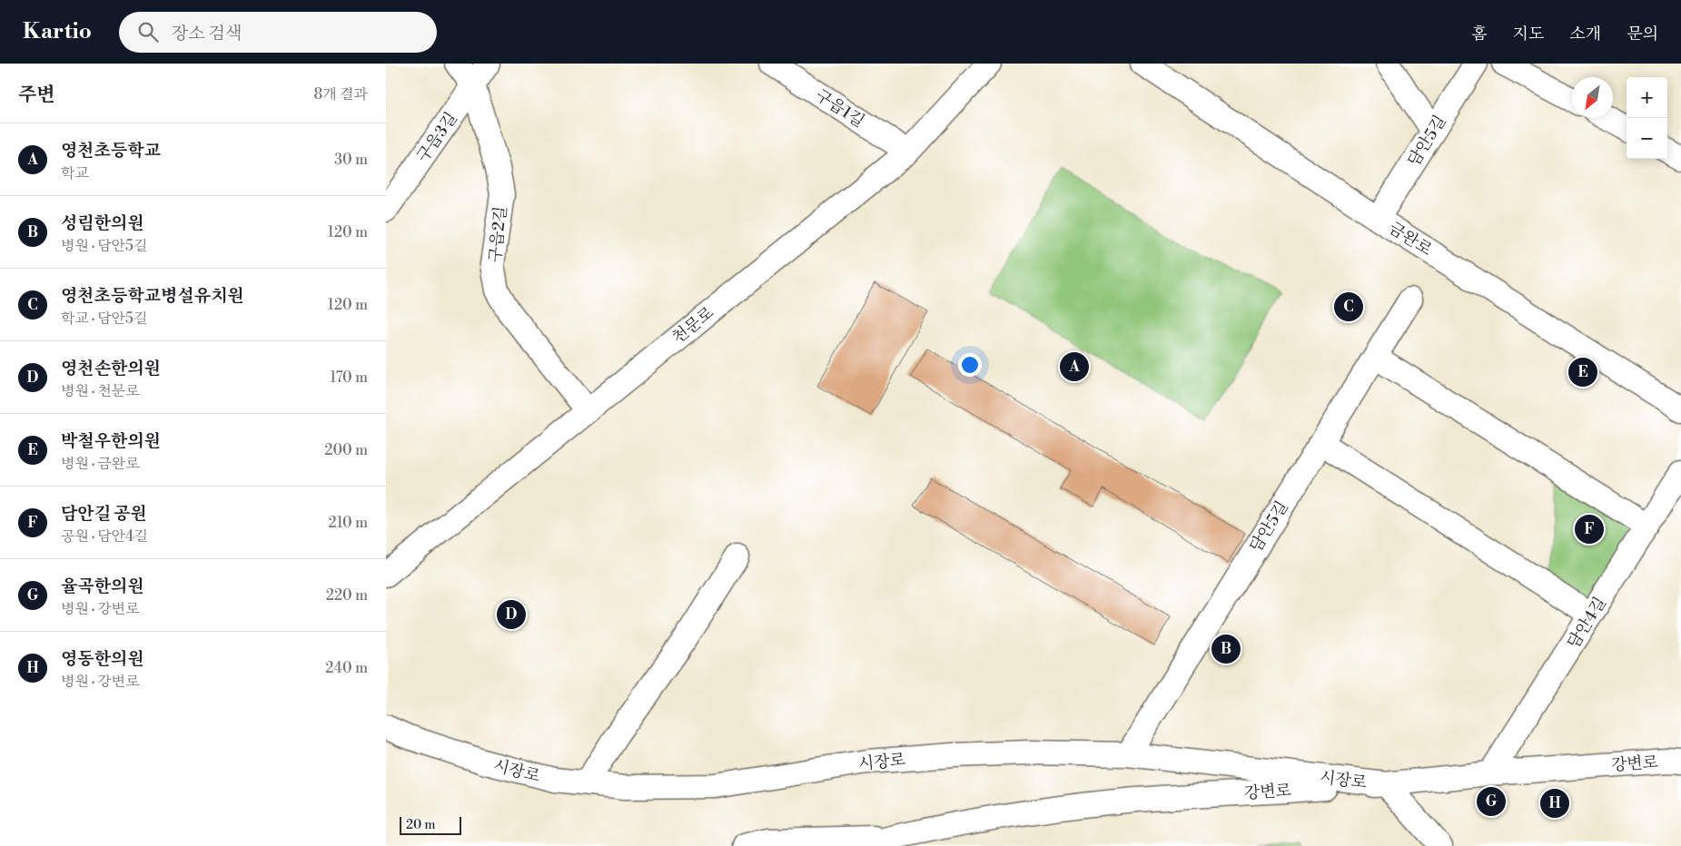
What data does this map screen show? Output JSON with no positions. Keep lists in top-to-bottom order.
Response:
{
  "streets": {
    "street": [
      "구읍1길",
      "구읍3길",
      "담안5길",
      "구읍2길",
      "금완로",
      "천문로",
      "담안4길",
      "시장로",
      "강변로"
    ]
  },
  "crossings": [
    ["구읍1길", "천문로"],
    ["구읍3길", "구읍2길"],
    ["담안5길", "금완로"],
    ["담안5길", "시장로"],
    ["구읍2길", "천문로"],
    ["담안4길", "강변로"],
    ["시장로", "강변로"]
  ],
  "scale_bar": "20 m",
  "north": "bottom left",
  "page": {
    "header": "Kartio",
    "search": "장소 검색",
    "nav": [
      "홈",
      "지도",
      "소개",
      "문의"
    ],
    "heading": ["주변", "8개 결과"],
    "map_buttons": ["+", "−"],
    "list": [
      {
        "mark": "A",
        "name": "영천초등학교",
        "note": "학교",
        "value": "30 m"
      },
      {
        "mark": "B",
        "name": "성림한의원",
        "note": "병원 · 담안5길",
        "value": "120 m"
      },
      {
        "mark": "C",
        "name": "영천초등학교병설유치원",
        "note": "학교 · 담안5길",
        "value": "120 m"
      },
      {
        "mark": "D",
        "name": "영천손한의원",
        "note": "병원 · 천문로",
        "value": "170 m"
      },
      {
        "mark": "E",
        "name": "박철우한의원",
        "note": "병원 · 금완로",
        "value": "200 m"
      },
      {
        "mark": "F",
        "name": "담안길 공원",
        "note": "공원 · 담안4길",
        "value": "210 m"
      },
      {
        "mark": "G",
        "name": "율곡한의원",
        "note": "병원 · 강변로",
        "value": "220 m"
      },
      {
        "mark": "H",
        "name": "영동한의원",
        "note": "병원 · 강변로",
        "value": "240 m"
      }
    ],
    "pins": [
      "C",
      "A",
      "E",
      "F",
      "D",
      "B",
      "G",
      "H"
    ],
    "scale": "20 m"
  }
}
